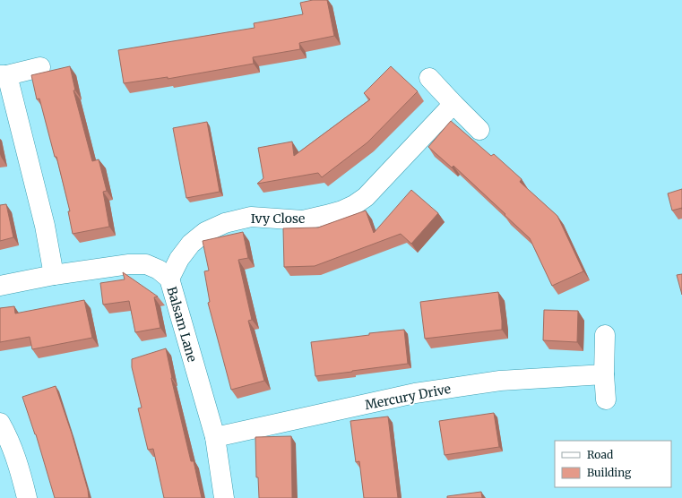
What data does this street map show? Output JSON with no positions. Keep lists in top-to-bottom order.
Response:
{
  "streets": {
    "street": ["Ivy Close", "Balsam Lane", "Mercury Drive"]
  },
  "crossings": [
    ["Ivy Close", "Balsam Lane"],
    ["Balsam Lane", "Mercury Drive"]
  ],
  "legend": ["Road", "Building"]
}
